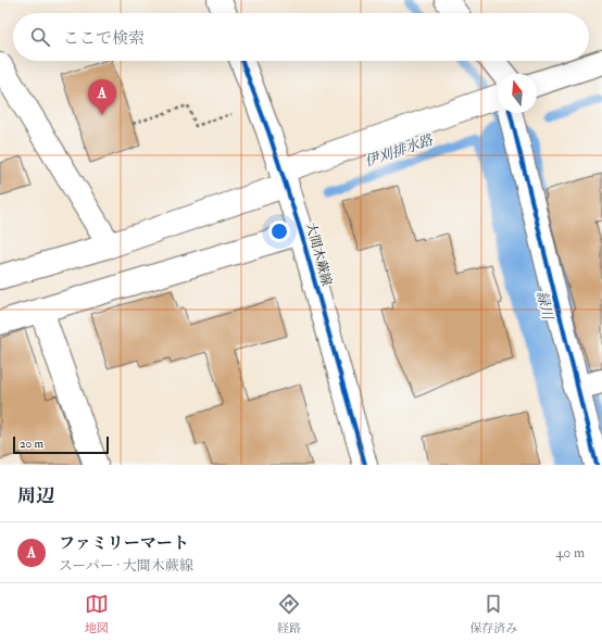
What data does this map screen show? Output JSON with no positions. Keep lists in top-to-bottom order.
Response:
{
  "streets": {
    "street": ["大間木蕨線"]
  },
  "water": ["伊刈排水路", "緑川"],
  "scale_bar": "20 m",
  "north": "top",
  "page": {
    "search": "ここで検索",
    "pins": "A",
    "scale": "20 m",
    "heading": "周辺",
    "list": [
      {
        "mark": "A",
        "name": "ファミリーマート",
        "note": "スーパー · 大間木蕨線",
        "value": "40 m"
      }
    ],
    "nav": ["地図", "経路", "保存済み"]
  }
}
